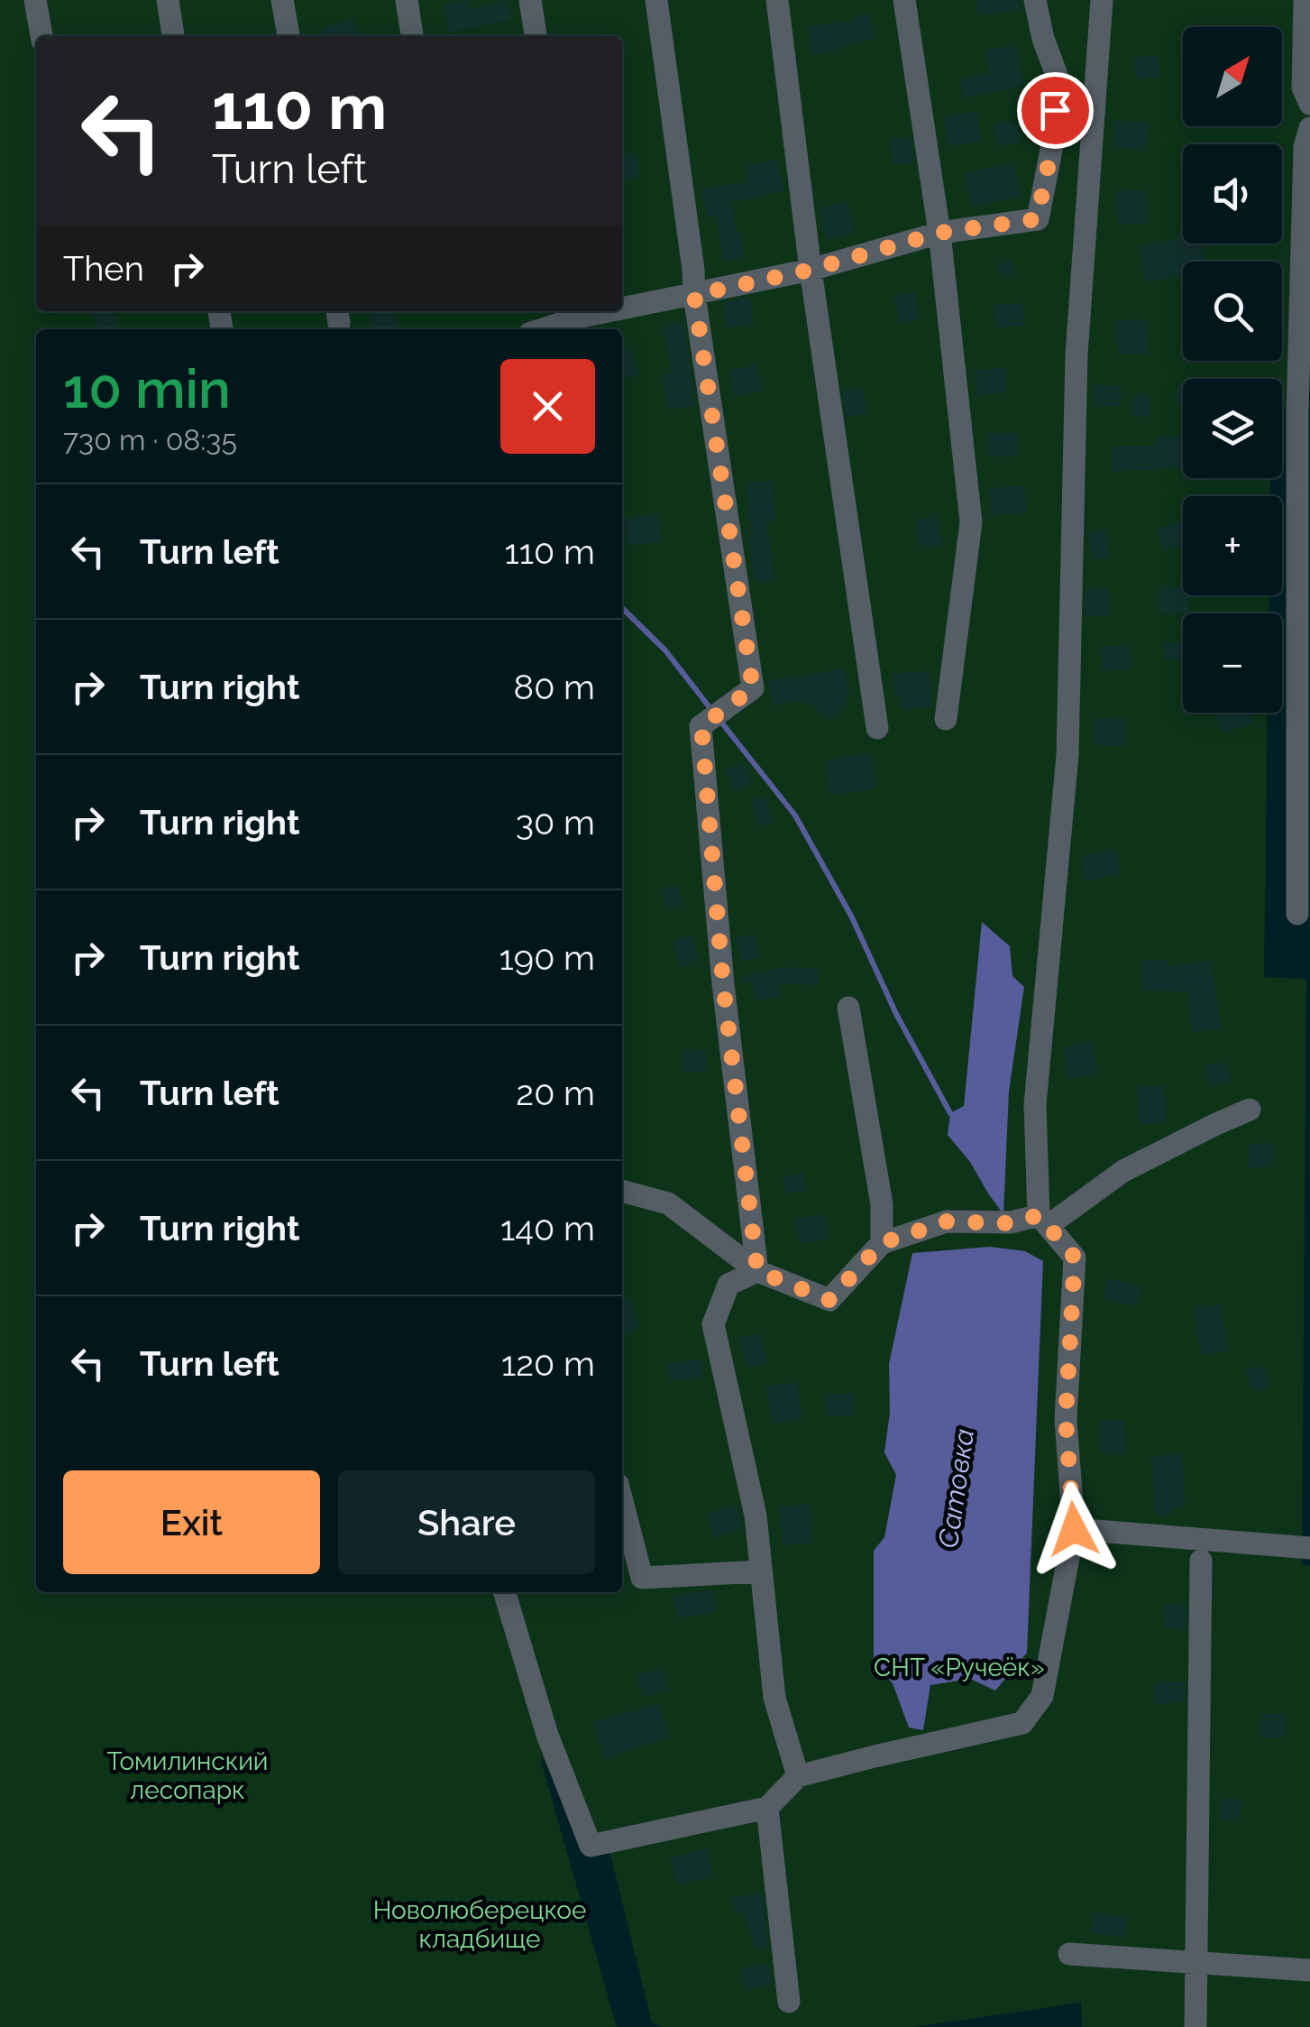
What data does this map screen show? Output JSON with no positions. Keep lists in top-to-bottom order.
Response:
{
  "water": ["Сатовка"],
  "parks": ["СНТ «Ручеёк»", "Томилинский лесопарк", "Новолюберецкое кладбище"],
  "north": "top right",
  "page": {
    "map_buttons": ["+", "−"],
    "turn": ["110 m", "Turn left"],
    "then": "Then",
    "heading": ["10 min", "730 m · 08:35"],
    "list": [
      {
        "name": "Turn left",
        "value": "110 m"
      },
      {
        "name": "Turn right",
        "value": "80 m"
      },
      {
        "name": "Turn right",
        "value": "30 m"
      },
      {
        "name": "Turn right",
        "value": "190 m"
      },
      {
        "name": "Turn left",
        "value": "20 m"
      },
      {
        "name": "Turn right",
        "value": "140 m"
      },
      {
        "name": "Turn left",
        "value": "120 m"
      }
    ],
    "buttons": ["Exit", "Share"]
  }
}
